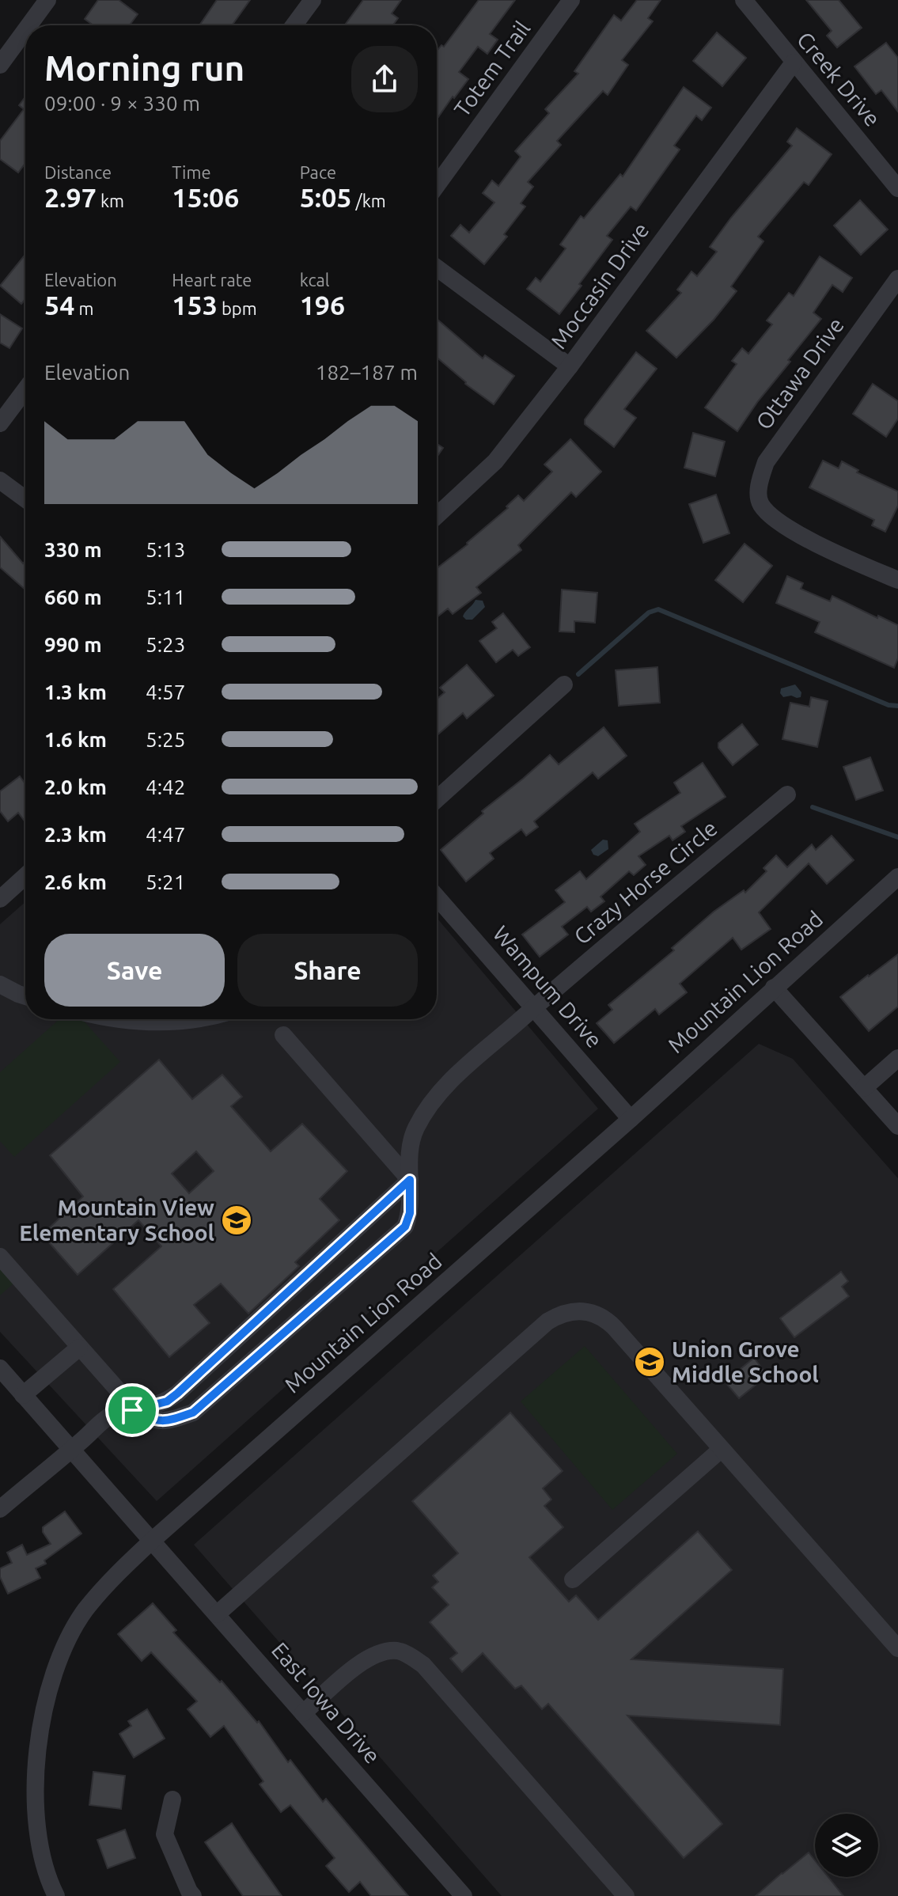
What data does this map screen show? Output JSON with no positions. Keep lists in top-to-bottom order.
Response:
{
  "streets": {
    "street": [
      "Totem Trail",
      "Creek Drive",
      "Moccasin Drive",
      "Ottawa Drive",
      "Crazy Horse Circle",
      "Mountain Lion Road",
      "Wampum Drive",
      "East Iowa Drive"
    ]
  },
  "crossings": [
    ["Creek Drive", "Moccasin Drive"],
    ["Crazy Horse Circle", "Wampum Drive"],
    ["Mountain Lion Road", "Wampum Drive"],
    ["Mountain Lion Road", "East Iowa Drive"]
  ],
  "places": {
    "school or university": ["Mountain View Elementary School", "Union Grove Middle School"]
  },
  "page": {
    "heading": ["Morning run", "09:00 · 9 × 330 m"],
    "stats": [
      ["Distance", "2.97 km"],
      ["Time", "15:06"],
      ["Pace", "5:05 /km"],
      ["Elevation", "54 m"],
      ["Heart rate", "153 bpm"],
      ["kcal", "196"]
    ],
    "chart": ["Elevation", "182–187 m"],
    "list": [
      {
        "name": "330 m",
        "note": "5:13"
      },
      {
        "name": "660 m",
        "note": "5:11"
      },
      {
        "name": "990 m",
        "note": "5:23"
      },
      {
        "name": "1.3 km",
        "note": "4:57"
      },
      {
        "name": "1.6 km",
        "note": "5:25"
      },
      {
        "name": "2.0 km",
        "note": "4:42"
      },
      {
        "name": "2.3 km",
        "note": "4:47"
      },
      {
        "name": "2.6 km",
        "note": "5:21"
      }
    ],
    "buttons": ["Save", "Share"]
  }
}
